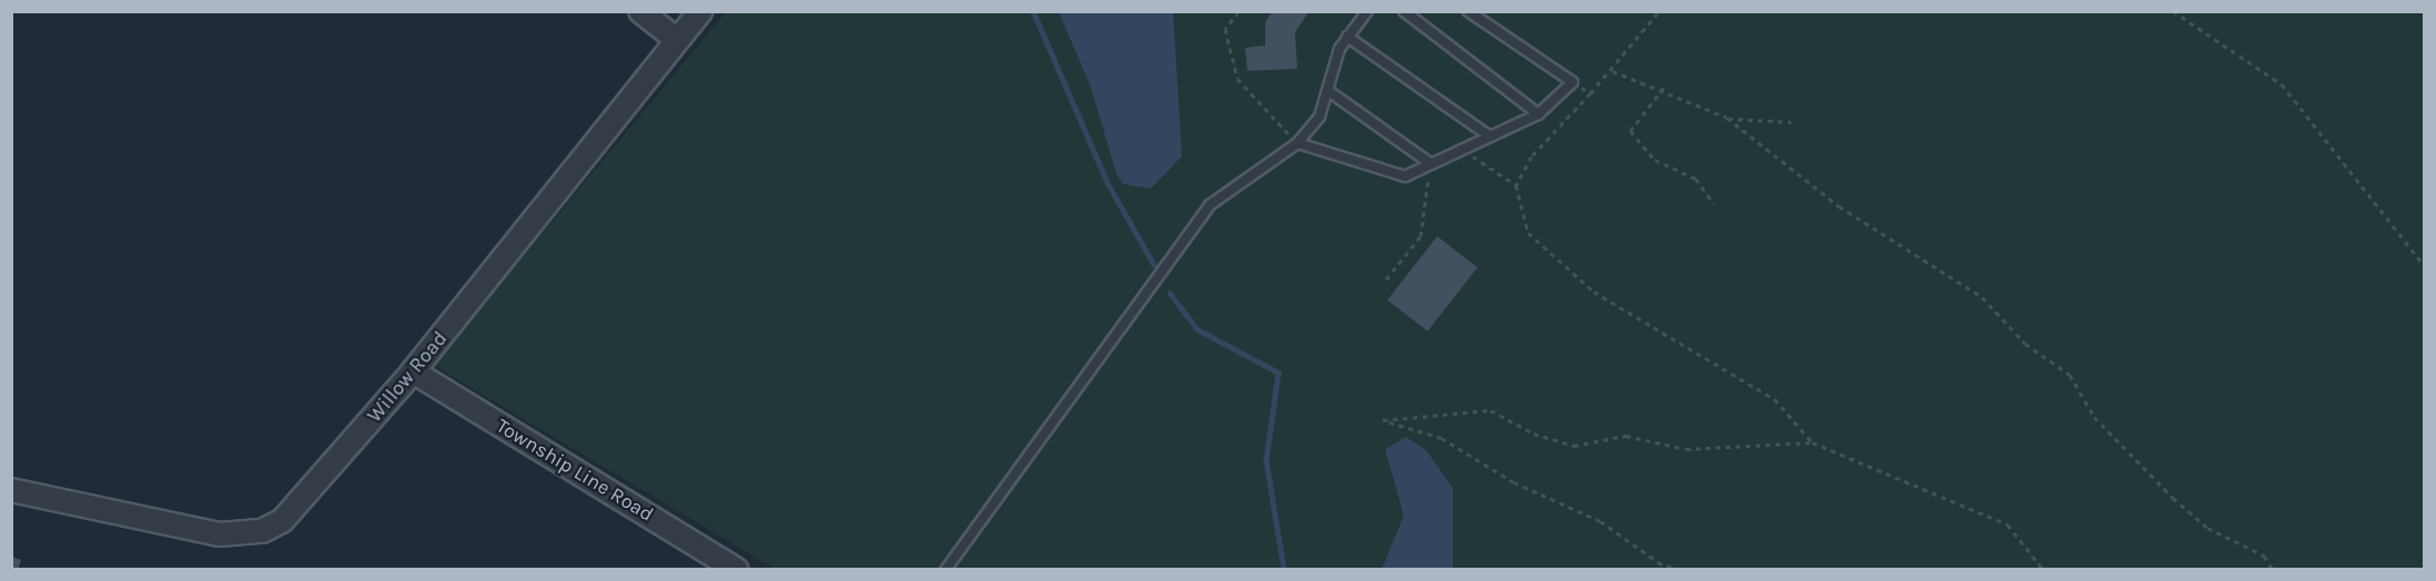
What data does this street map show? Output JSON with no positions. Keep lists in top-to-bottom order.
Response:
{
  "streets": {
    "street": ["Willow Road", "Township Line Road"]
  },
  "crossings": [
    ["Willow Road", "Township Line Road"]
  ]
}
